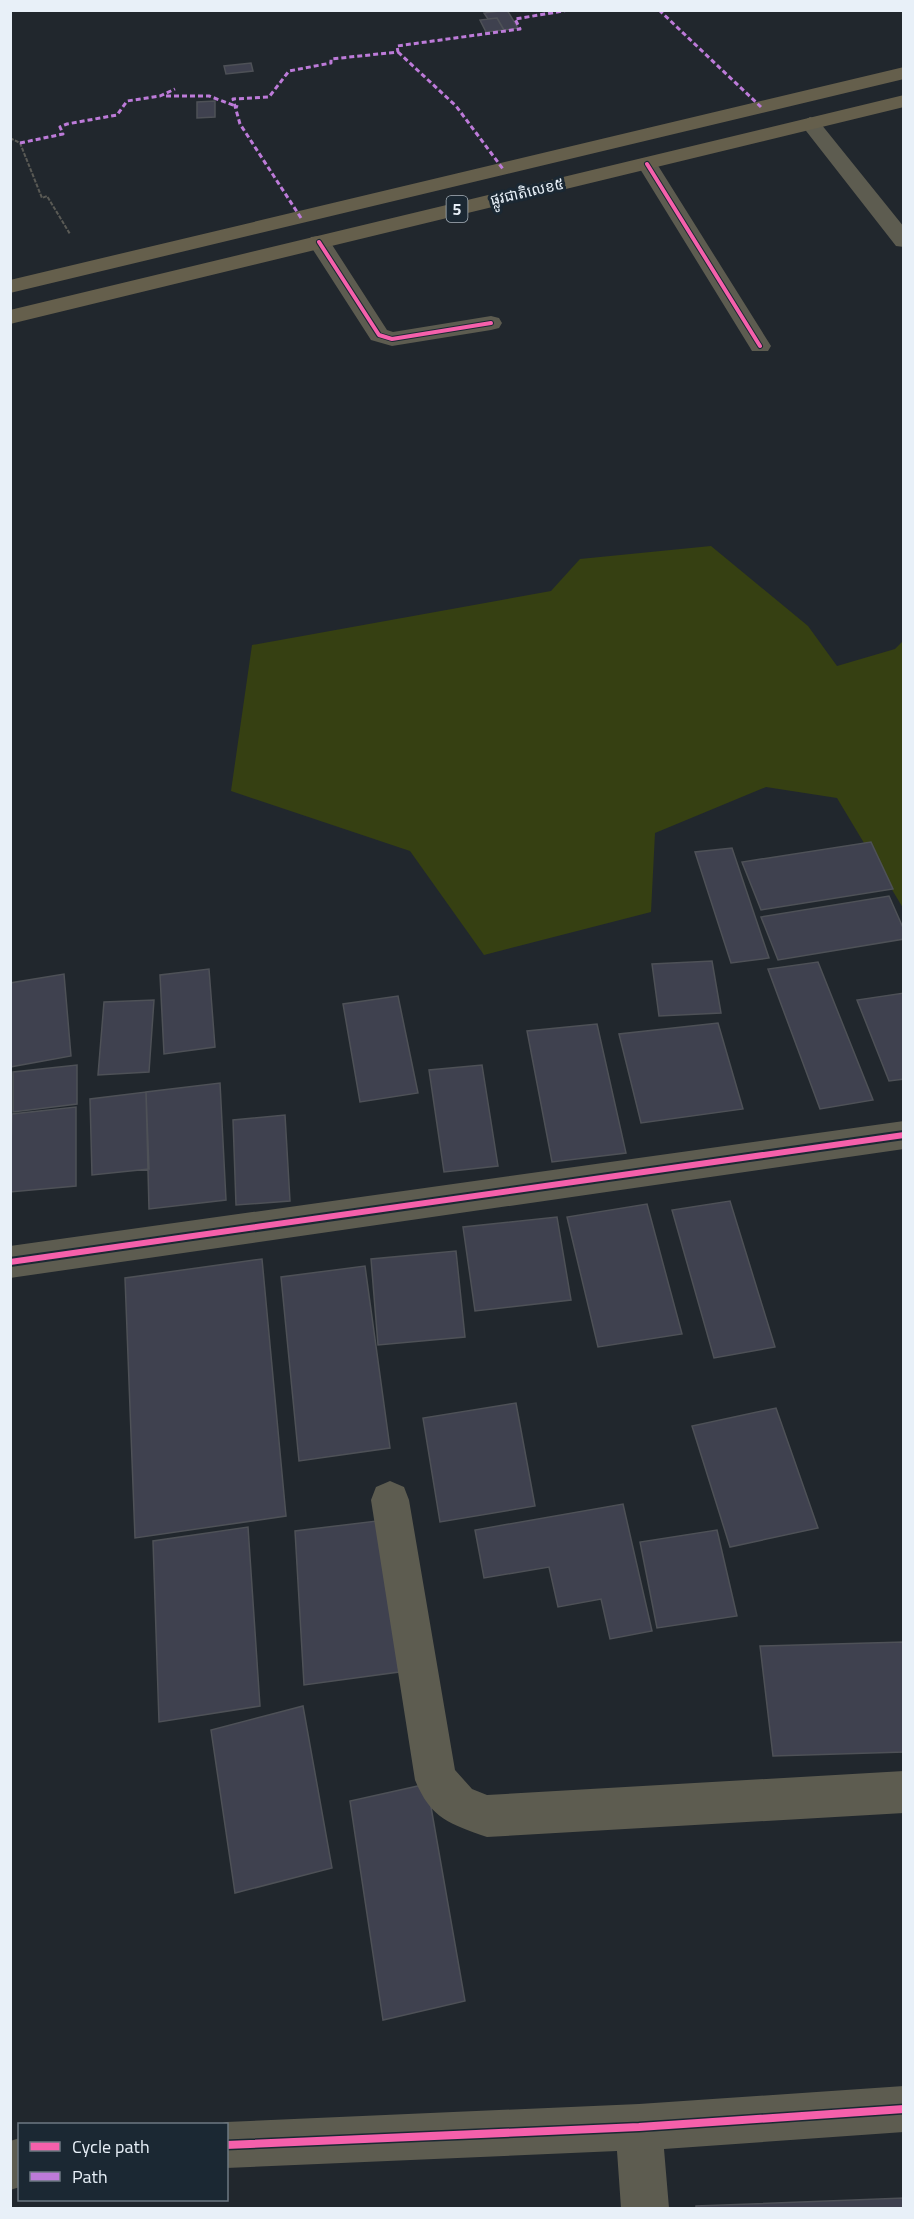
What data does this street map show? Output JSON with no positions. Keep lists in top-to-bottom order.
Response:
{
  "streets": {
    "highway": ["ផ្លូវជាតិលេខ៥", "5"]
  },
  "legend": ["Cycle path", "Path"]
}
